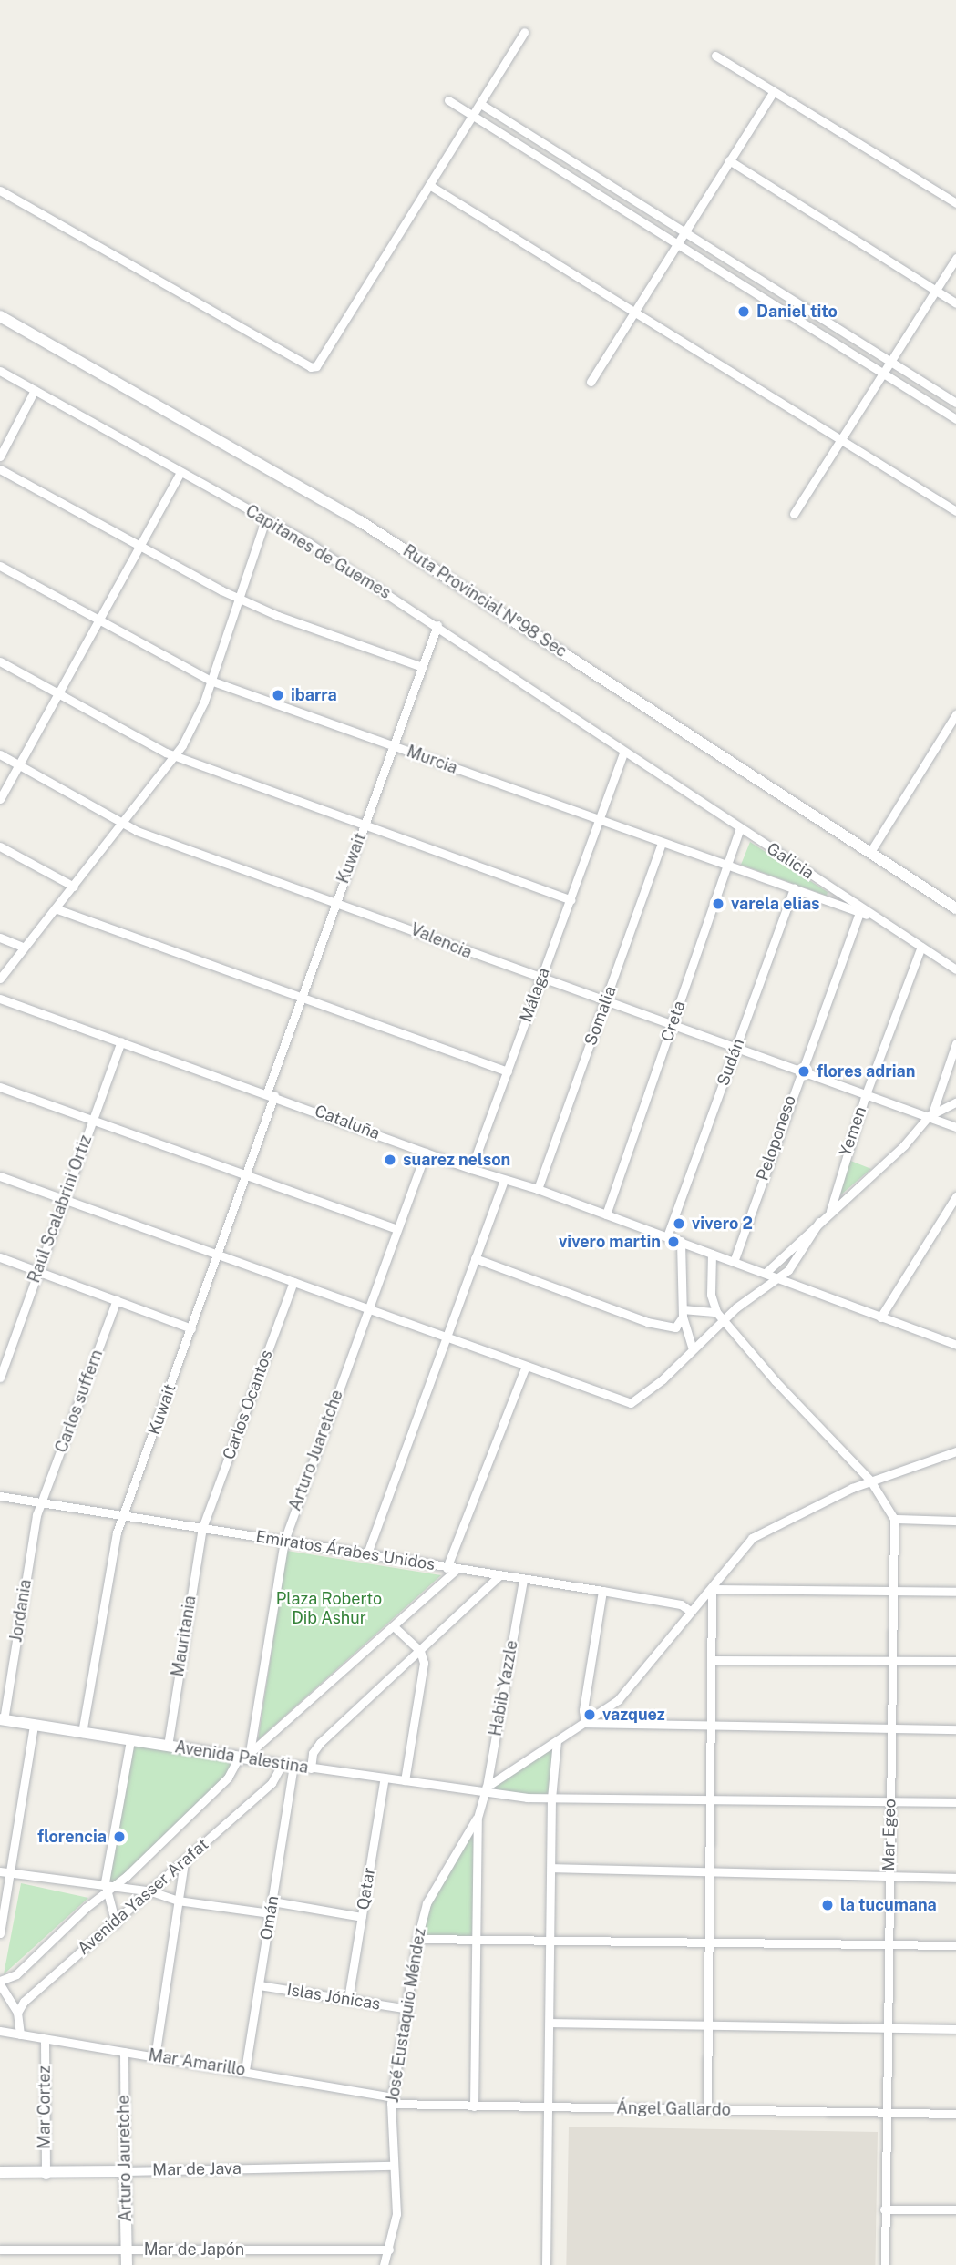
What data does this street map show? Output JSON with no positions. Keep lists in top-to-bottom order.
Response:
{
  "streets": {
    "street": [
      "Capitanes de Guemes",
      "Ruta Provincial Nº98 Sec",
      "Murcia",
      "Kuwait",
      "Galicia",
      "Valencia",
      "Málaga",
      "Somalia",
      "Creta",
      "Sudán",
      "Cataluña",
      "Yemen",
      "Peloponeso",
      "Raúl Scalabrini Ortiz",
      "Carlos suffern",
      "Carlos Ocantos",
      "Arturo Juaretche",
      "Emiratos Árabes Unidos",
      "Jordania",
      "Mauritania",
      "Habib Yazzle",
      "Avenida Palestina",
      "Mar Egeo",
      "Qatar",
      "Avenida Yasser Arafat",
      "Omán",
      "Islas Jónicas",
      "José Eustaquio Méndez",
      "Mar Amarillo",
      "Mar Cortez",
      "Ángel Gallardo",
      "Arturo Jauretche",
      "Mar de Java",
      "Mar de Japón"
    ]
  },
  "crossings": [
    ["Capitanes de Guemes", "Kuwait"],
    ["Capitanes de Guemes", "Galicia"],
    ["Capitanes de Guemes", "Málaga"],
    ["Murcia", "Kuwait"],
    ["Murcia", "Galicia"],
    ["Murcia", "Málaga"],
    ["Murcia", "Somalia"],
    ["Murcia", "Creta"],
    ["Murcia", "Sudán"],
    ["Murcia", "Peloponeso"],
    ["Kuwait", "Valencia"],
    ["Kuwait", "Cataluña"],
    ["Kuwait", "Emiratos Árabes Unidos"],
    ["Kuwait", "Avenida Palestina"],
    ["Galicia", "Málaga"],
    ["Galicia", "Creta"],
    ["Galicia", "Yemen"],
    ["Galicia", "Peloponeso"],
    ["Valencia", "Málaga"],
    ["Valencia", "Somalia"],
    ["Valencia", "Creta"],
    ["Valencia", "Sudán"],
    ["Valencia", "Yemen"],
    ["Valencia", "Peloponeso"],
    ["Málaga", "Cataluña"],
    ["Somalia", "Cataluña"],
    ["Creta", "Cataluña"],
    ["Sudán", "Cataluña"],
    ["Cataluña", "Peloponeso"],
    ["Cataluña", "Raúl Scalabrini Ortiz"],
    ["Cataluña", "Arturo Juaretche"],
    ["Carlos suffern", "Emiratos Árabes Unidos"],
    ["Carlos suffern", "Jordania"],
    ["Carlos Ocantos", "Emiratos Árabes Unidos"],
    ["Carlos Ocantos", "Mauritania"],
    ["Arturo Juaretche", "Emiratos Árabes Unidos"],
    ["Arturo Juaretche", "Avenida Palestina"],
    ["Arturo Juaretche", "Avenida Yasser Arafat"],
    ["Emiratos Árabes Unidos", "Jordania"],
    ["Emiratos Árabes Unidos", "Mauritania"],
    ["Emiratos Árabes Unidos", "Habib Yazzle"],
    ["Emiratos Árabes Unidos", "Avenida Yasser Arafat"],
    ["Jordania", "Avenida Palestina"],
    ["Mauritania", "Avenida Palestina"],
    ["Habib Yazzle", "Avenida Palestina"],
    ["Habib Yazzle", "José Eustaquio Méndez"],
    ["Avenida Palestina", "Mar Egeo"],
    ["Avenida Palestina", "Qatar"],
    ["Avenida Palestina", "Avenida Yasser Arafat"],
    ["Avenida Palestina", "Omán"],
    ["Mar Egeo", "Ángel Gallardo"],
    ["Qatar", "Islas Jónicas"],
    ["Omán", "Islas Jónicas"],
    ["Omán", "Mar Amarillo"],
    ["Islas Jónicas", "José Eustaquio Méndez"],
    ["José Eustaquio Méndez", "Mar Amarillo"],
    ["José Eustaquio Méndez", "Ángel Gallardo"],
    ["José Eustaquio Méndez", "Mar de Java"],
    ["José Eustaquio Méndez", "Mar de Japón"],
    ["Mar Amarillo", "Mar Cortez"],
    ["Mar Amarillo", "Ángel Gallardo"],
    ["Mar Amarillo", "Arturo Jauretche"],
    ["Mar Cortez", "Mar de Java"],
    ["Arturo Jauretche", "Mar de Java"],
    ["Arturo Jauretche", "Mar de Japón"]
  ],
  "parks": ["Plaza Roberto Dib Ashur"],
  "places": [
    "Daniel tito",
    "ibarra",
    "varela elias",
    "flores adrian",
    "suarez nelson",
    "vivero 2",
    "vivero martin",
    "vazquez",
    "florencia",
    "la tucumana"
  ]
}
